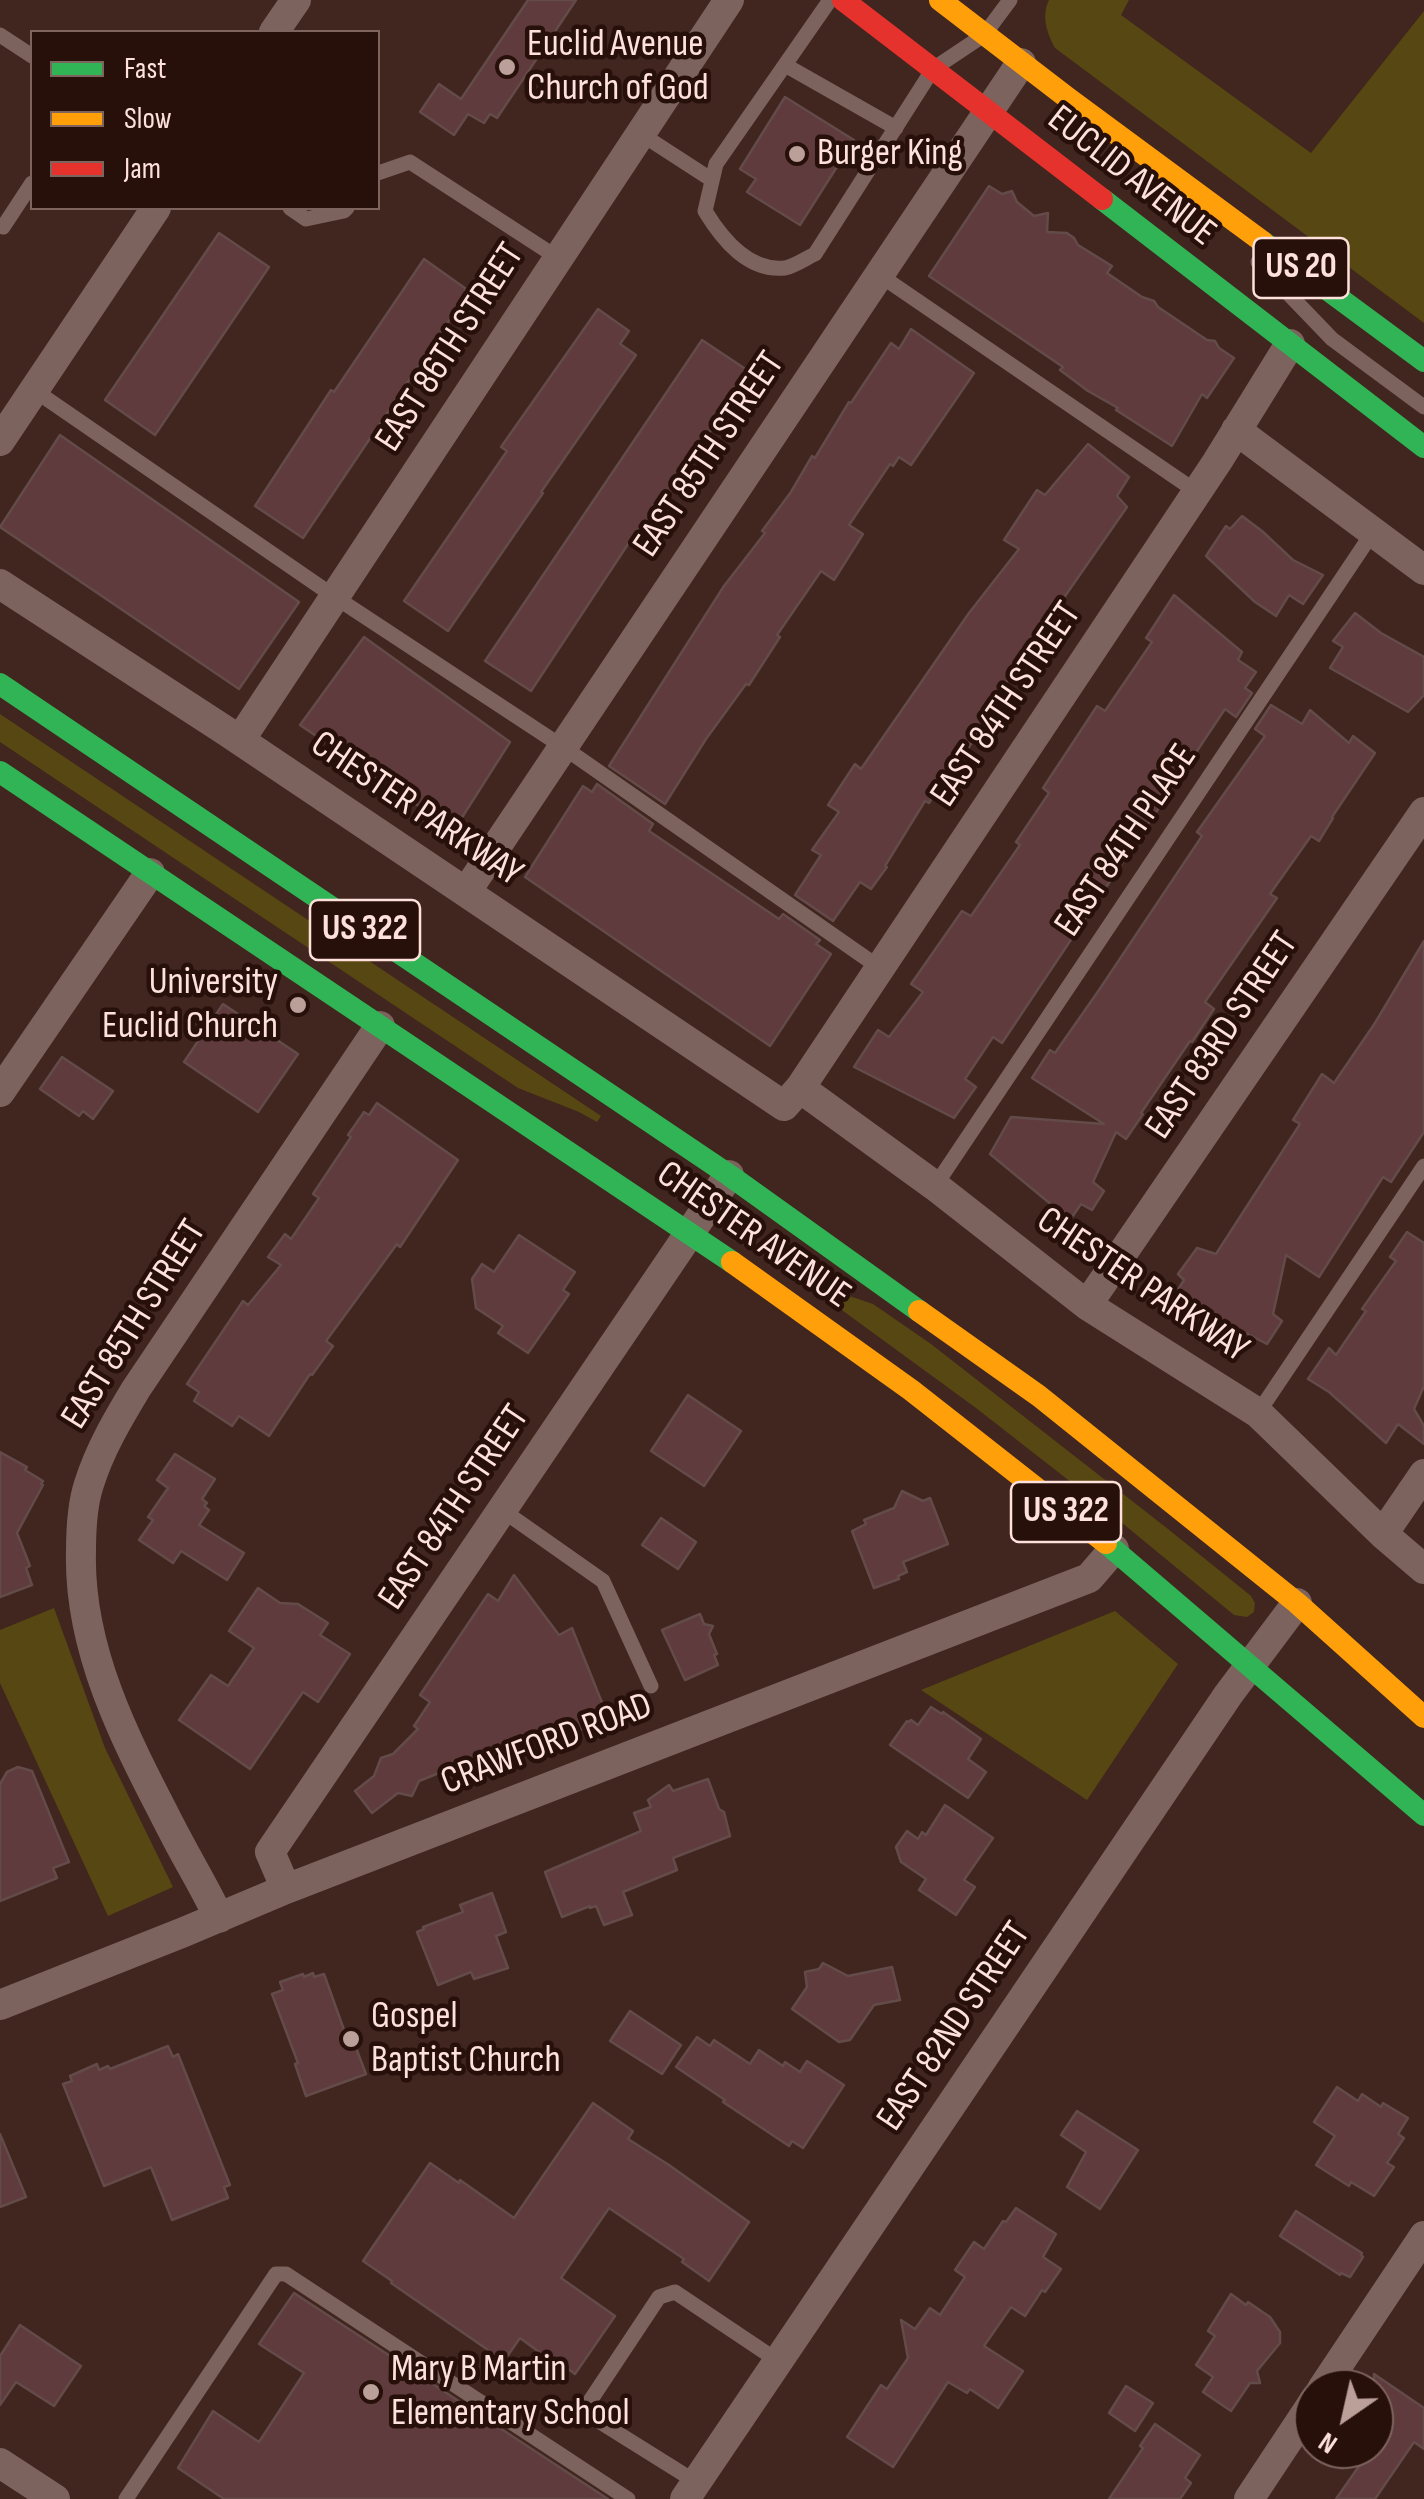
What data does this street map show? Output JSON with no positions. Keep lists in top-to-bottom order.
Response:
{
  "streets": {
    "main road": [
      "EUCLID AVENUE",
      "US 20",
      "US 322",
      "CHESTER AVENUE"
    ],
    "street": [
      "EAST 86TH STREET",
      "EAST 85TH STREET",
      "EAST 84TH STREET",
      "CHESTER PARKWAY",
      "EAST 83RD STREET",
      "CRAWFORD ROAD",
      "EAST 82ND STREET"
    ],
    "lane": ["EAST 84TH PLACE"]
  },
  "crossings": [
    ["EUCLID AVENUE", "EAST 85TH STREET"],
    ["EUCLID AVENUE", "EAST 84TH STREET"],
    ["EAST 86TH STREET", "CHESTER PARKWAY"],
    ["EAST 85TH STREET", "CHESTER PARKWAY"],
    ["EAST 85TH STREET", "CHESTER AVENUE"],
    ["EAST 85TH STREET", "CRAWFORD ROAD"],
    ["EAST 84TH STREET", "CHESTER PARKWAY"],
    ["EAST 84TH STREET", "CHESTER AVENUE"],
    ["EAST 84TH STREET", "CRAWFORD ROAD"],
    ["CHESTER PARKWAY", "EAST 84TH PLACE"],
    ["CHESTER PARKWAY", "EAST 83RD STREET"],
    ["CHESTER AVENUE", "CRAWFORD ROAD"],
    ["CHESTER AVENUE", "EAST 82ND STREET"]
  ],
  "places": [
    "Euclid Avenue Church of God",
    "Burger King",
    "University Euclid Church",
    "Gospel Baptist Church",
    "Mary B Martin Elementary School"
  ],
  "legend": ["Fast", "Slow", "Jam"],
  "north": "bottom left"
}
